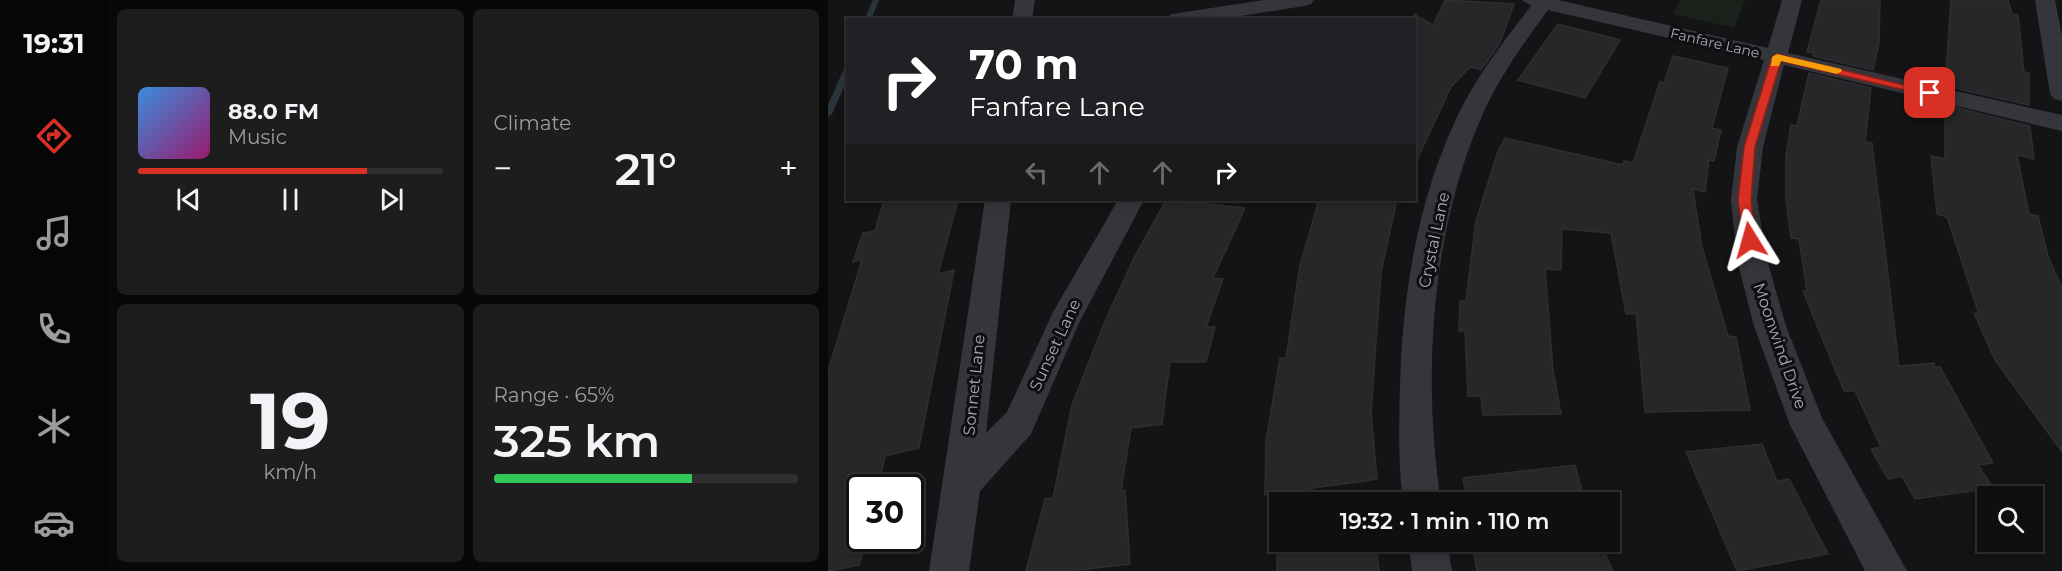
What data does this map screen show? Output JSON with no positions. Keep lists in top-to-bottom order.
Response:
{
  "streets": {
    "street": [
      "Fanfare Lane",
      "Crystal Lane",
      "Sunset Lane",
      "Moonwind Drive",
      "Sonnet Lane"
    ]
  },
  "crossings": [
    ["Fanfare Lane", "Crystal Lane"],
    ["Fanfare Lane", "Moonwind Drive"],
    ["Sunset Lane", "Sonnet Lane"]
  ],
  "page": {
    "tabs": "19:31",
    "tile": [
      "Climate",
      ["19", "km/h"],
      ["Range · 65%", "325 km"]
    ],
    "turn": ["70 m", "Fanfare Lane"],
    "song": ["88.0 FM", "Music"],
    "heat": ["−", "21°", "+"],
    "limit": "30",
    "trip": "19:32 · 1 min · 110 m"
  }
}
